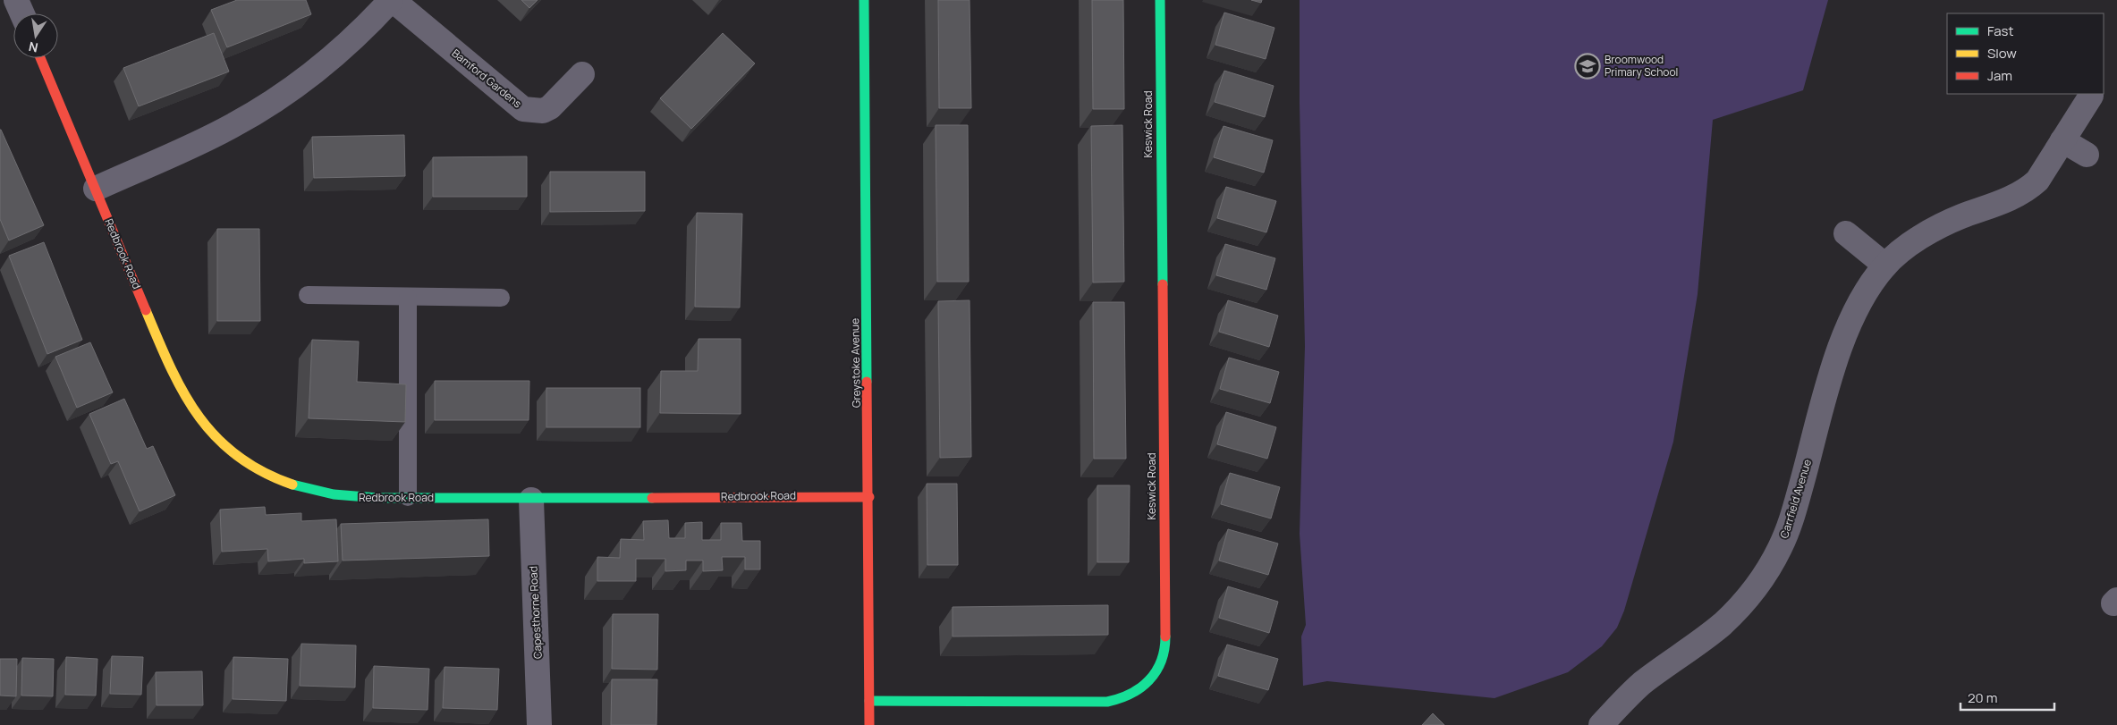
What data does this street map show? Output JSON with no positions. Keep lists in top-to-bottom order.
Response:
{
  "streets": {
    "street": [
      "Bamford Gardens",
      "Keswick Road",
      "Redbrook Road",
      "Greystoke Avenue",
      "Carrfield Avenue",
      "Capesthorne Road"
    ]
  },
  "crossings": [
    ["Keswick Road", "Greystoke Avenue"],
    ["Redbrook Road", "Greystoke Avenue"],
    ["Redbrook Road", "Capesthorne Road"]
  ],
  "places": {
    "school or university": ["Broomwood Primary School"]
  },
  "legend": ["Fast", "Slow", "Jam"],
  "scale_bar": "20 m",
  "north": "bottom"
}
